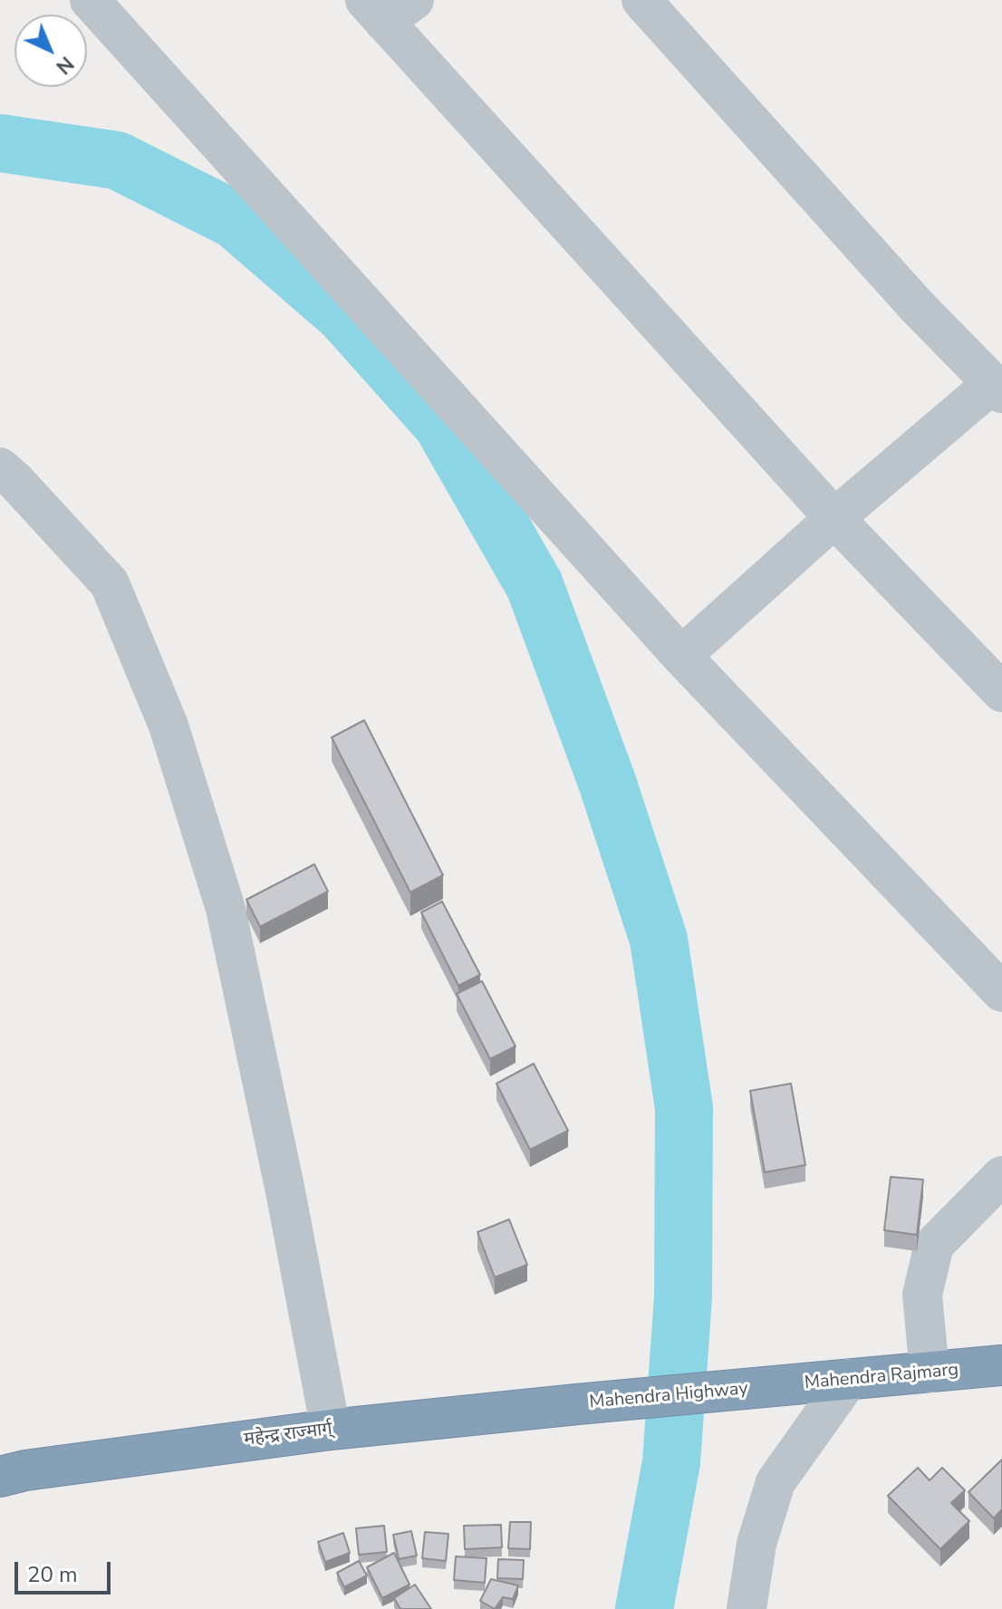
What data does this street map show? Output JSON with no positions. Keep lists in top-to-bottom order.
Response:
{
  "streets": {
    "highway": ["Mahendra Rajmarg", "Mahendra Highway", "महेन्द्र राज्मार्ग्"]
  },
  "crossings": [
    ["Mahendra Rajmarg", "Mahendra Highway"],
    ["Mahendra Highway", "महेन्द्र राज्मार्ग्"]
  ],
  "scale_bar": "20 m",
  "north": "bottom right"
}
